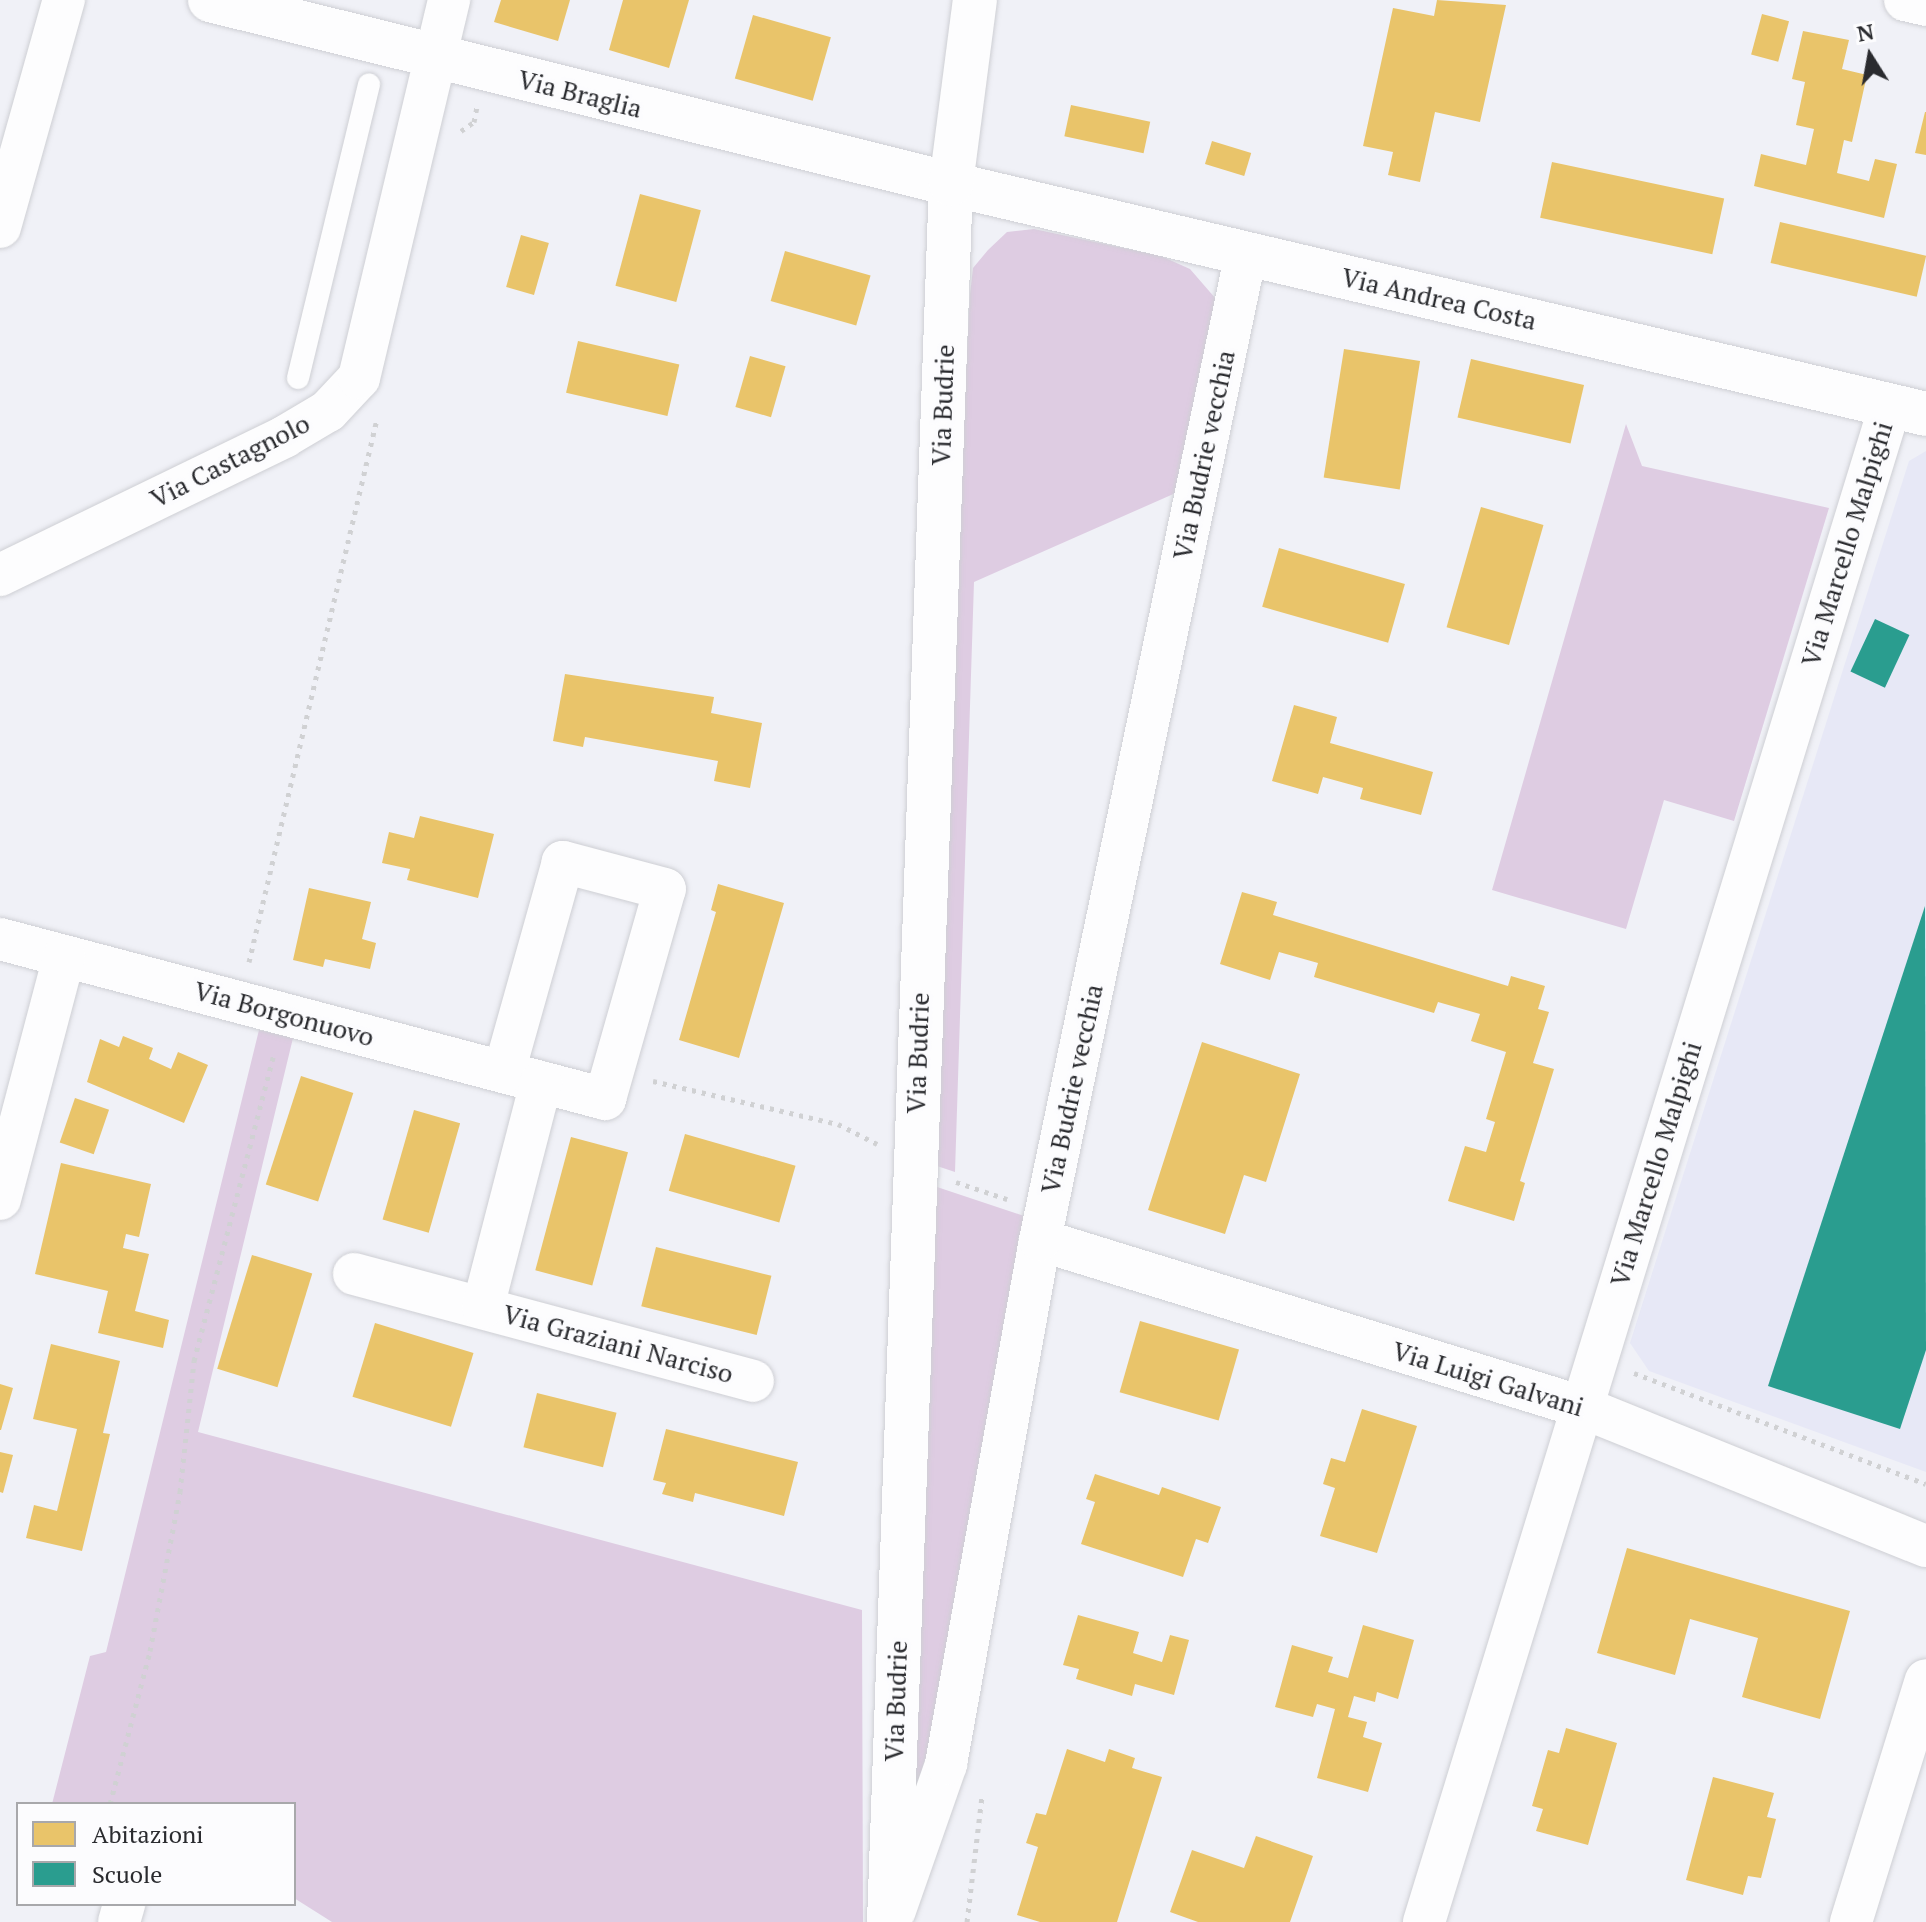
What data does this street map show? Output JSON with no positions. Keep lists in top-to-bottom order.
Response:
{
  "streets": {
    "main road": ["Via Braglia", "Via Andrea Costa", "Via Budrie"],
    "street": [
      "Via Budrie vecchia",
      "Via Castagnolo",
      "Via Marcello Malpighi",
      "Via Borgonuovo",
      "Via Graziani Narciso",
      "Via Luigi Galvani"
    ]
  },
  "crossings": [
    ["Via Braglia", "Via Andrea Costa"],
    ["Via Braglia", "Via Budrie"],
    ["Via Braglia", "Via Castagnolo"],
    ["Via Andrea Costa", "Via Budrie"],
    ["Via Andrea Costa", "Via Budrie vecchia"],
    ["Via Andrea Costa", "Via Marcello Malpighi"],
    ["Via Budrie", "Via Budrie vecchia"],
    ["Via Budrie vecchia", "Via Luigi Galvani"],
    ["Via Marcello Malpighi", "Via Luigi Galvani"],
    ["Via Borgonuovo", "Via Graziani Narciso"]
  ],
  "legend": ["Abitazioni", "Scuole"],
  "north": "top"
}
